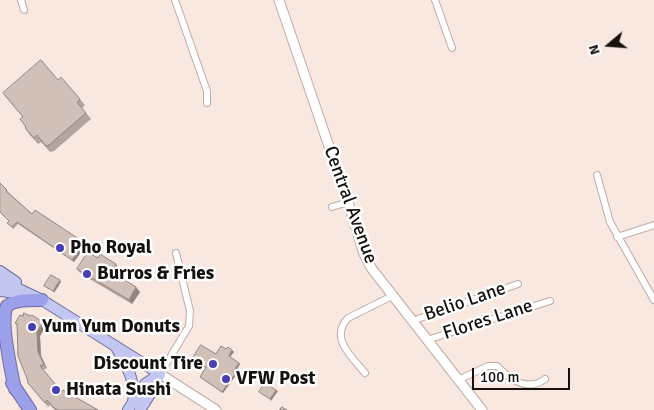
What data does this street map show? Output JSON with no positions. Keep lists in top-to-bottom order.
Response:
{
  "streets": {
    "street": ["Central Avenue", "Belio Lane", "Flores Lane"]
  },
  "crossings": [
    ["Central Avenue", "Belio Lane"],
    ["Central Avenue", "Flores Lane"]
  ],
  "places": [
    "Pho Royal",
    "Burros & Fries",
    "Yum Yum Donuts",
    "Discount Tire",
    "VFW Post",
    "Hinata Sushi"
  ],
  "scale_bar": "100 m",
  "north": "left"
}
